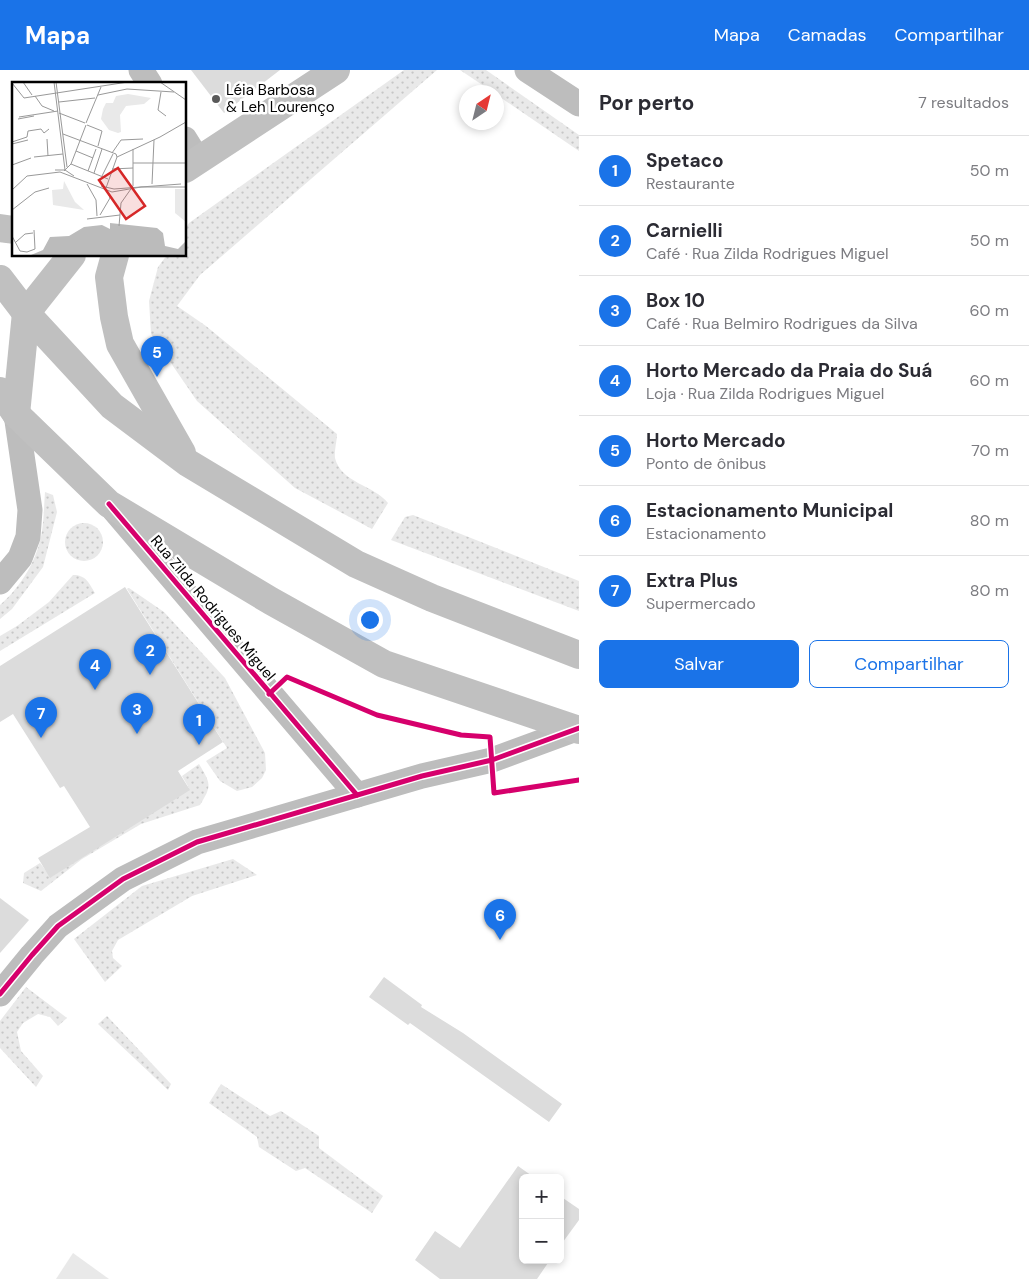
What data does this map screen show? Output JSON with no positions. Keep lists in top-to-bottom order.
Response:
{
  "streets": {
    "street": ["Rua Zilda Rodrigues Miguel"]
  },
  "places": ["Léia Barbosa & Leh Lourenço"],
  "north": "top right",
  "page": {
    "header": "Mapa",
    "nav": ["Mapa", "Camadas", "Compartilhar"],
    "heading": ["Por perto", "7 resultados"],
    "list": [
      {
        "mark": "1",
        "name": "Spetaco",
        "note": "Restaurante",
        "value": "50 m"
      },
      {
        "mark": "2",
        "name": "Carnielli",
        "note": "Café · Rua Zilda Rodrigues Miguel",
        "value": "50 m"
      },
      {
        "mark": "3",
        "name": "Box 10",
        "note": "Café · Rua Belmiro Rodrigues da Silva",
        "value": "60 m"
      },
      {
        "mark": "4",
        "name": "Horto Mercado da Praia do Suá",
        "note": "Loja · Rua Zilda Rodrigues Miguel",
        "value": "60 m"
      },
      {
        "mark": "5",
        "name": "Horto Mercado",
        "note": "Ponto de ônibus",
        "value": "70 m"
      },
      {
        "mark": "6",
        "name": "Estacionamento Municipal",
        "note": "Estacionamento",
        "value": "80 m"
      },
      {
        "mark": "7",
        "name": "Extra Plus",
        "note": "Supermercado",
        "value": "80 m"
      }
    ],
    "pins": [
      "5",
      "2",
      "4",
      "3",
      "7",
      "1",
      "6"
    ],
    "buttons": ["Salvar", "Compartilhar"],
    "map_buttons": ["+", "−"]
  }
}
